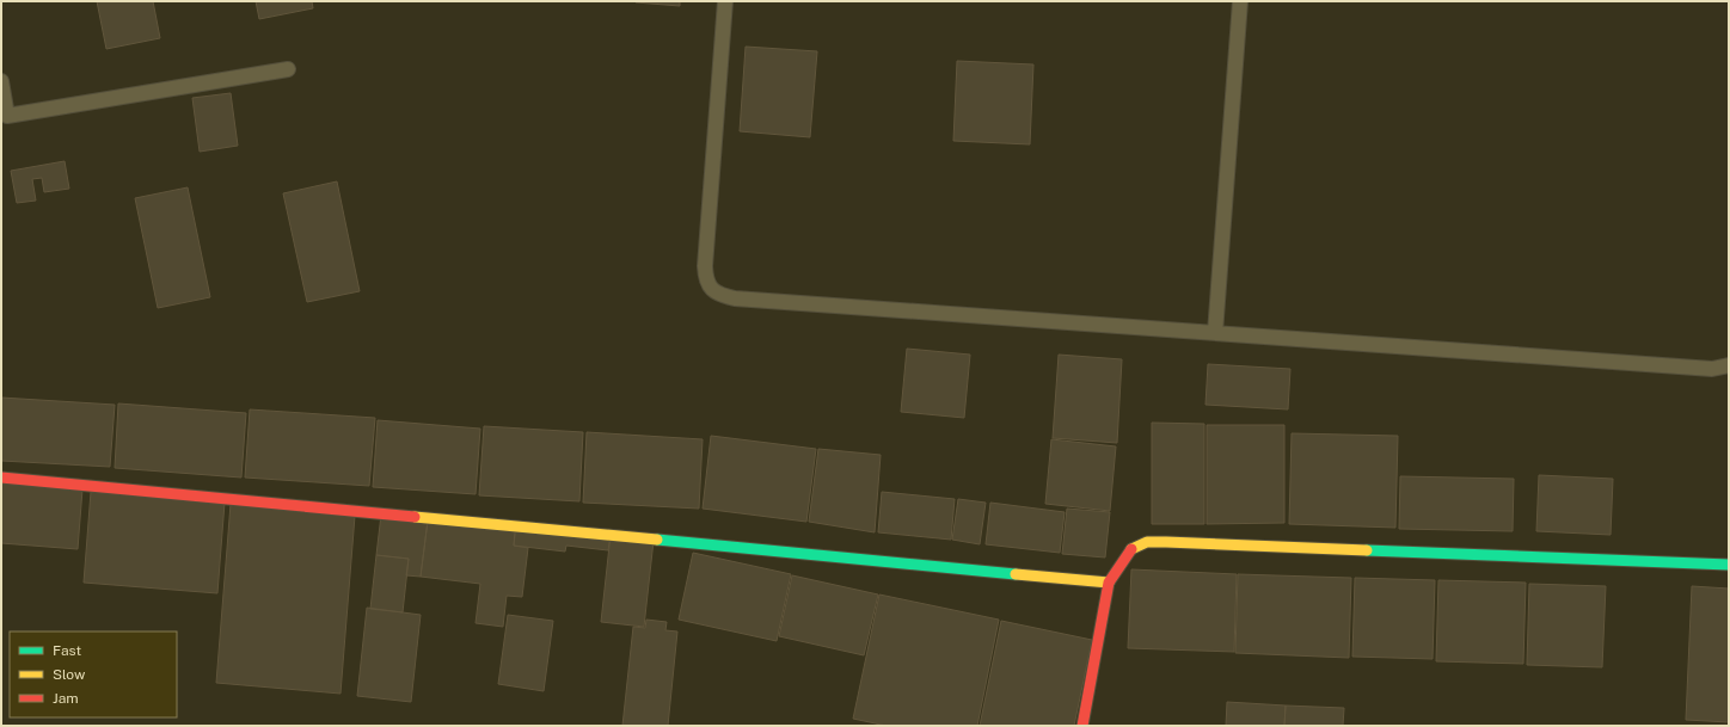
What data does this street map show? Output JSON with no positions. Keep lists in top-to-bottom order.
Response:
{
  "legend": ["Fast", "Slow", "Jam"]
}
